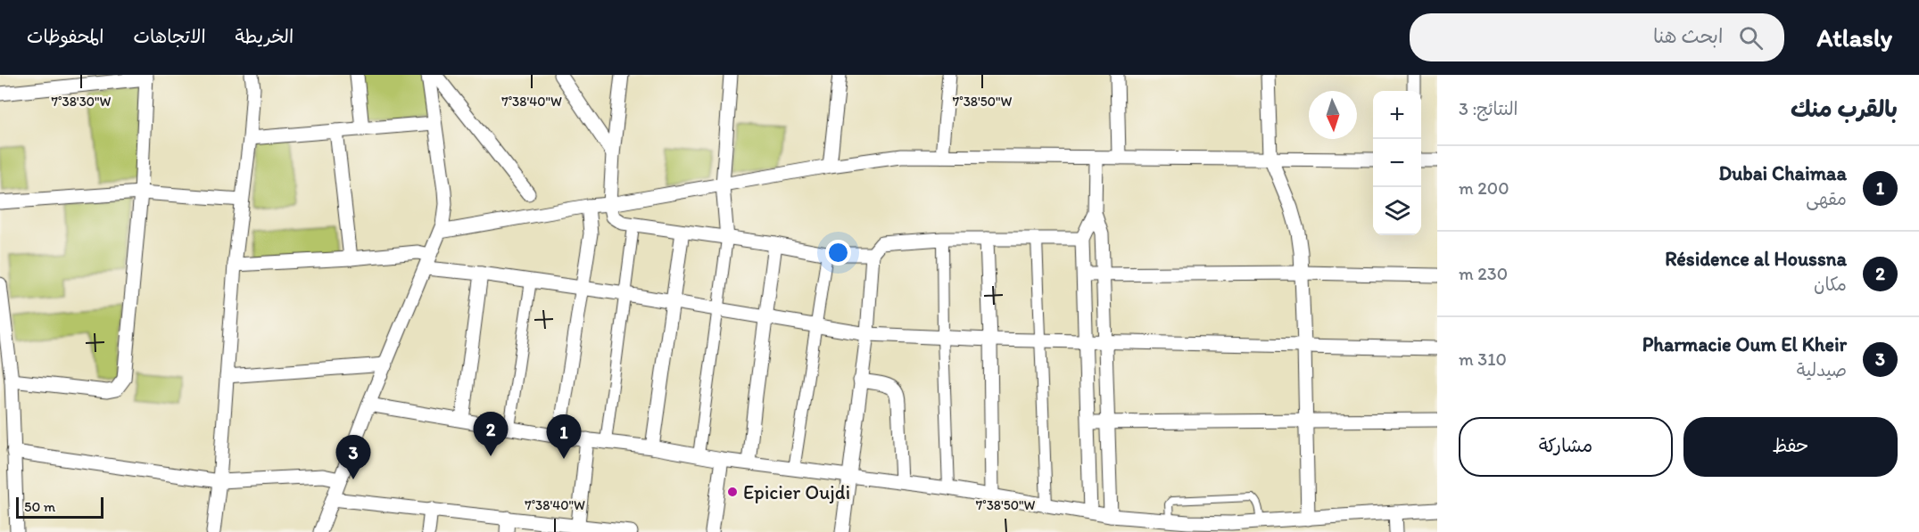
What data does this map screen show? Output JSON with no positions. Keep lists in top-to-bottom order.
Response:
{
  "places": ["Epicier Oujdi"],
  "scale_bar": "50 m",
  "north": "bottom",
  "page": {
    "header": "Atlasly",
    "search": "ابحث هنا",
    "nav": ["الخريطة", "الاتجاهات", "المحفوظات"],
    "heading": ["بالقرب منك", "النتائج: 3"],
    "map_buttons": ["+", "−"],
    "list": [
      {
        "mark": "1",
        "name": "Dubai Chaimaa",
        "note": "مقهى",
        "value": "200 m"
      },
      {
        "mark": "2",
        "name": "Résidence al Houssna",
        "note": "مكان",
        "value": "230 m"
      },
      {
        "mark": "3",
        "name": "Pharmacie Oum El Kheir",
        "note": "صيدلية",
        "value": "310 m"
      }
    ],
    "buttons": ["حفظ", "مشاركة"],
    "pins": ["2", "1", "3"],
    "scale": "50 m"
  },
  "coordinates": ["7°38'40\"W", "7°38'50\"W", "7°38'30\"W"]
}
